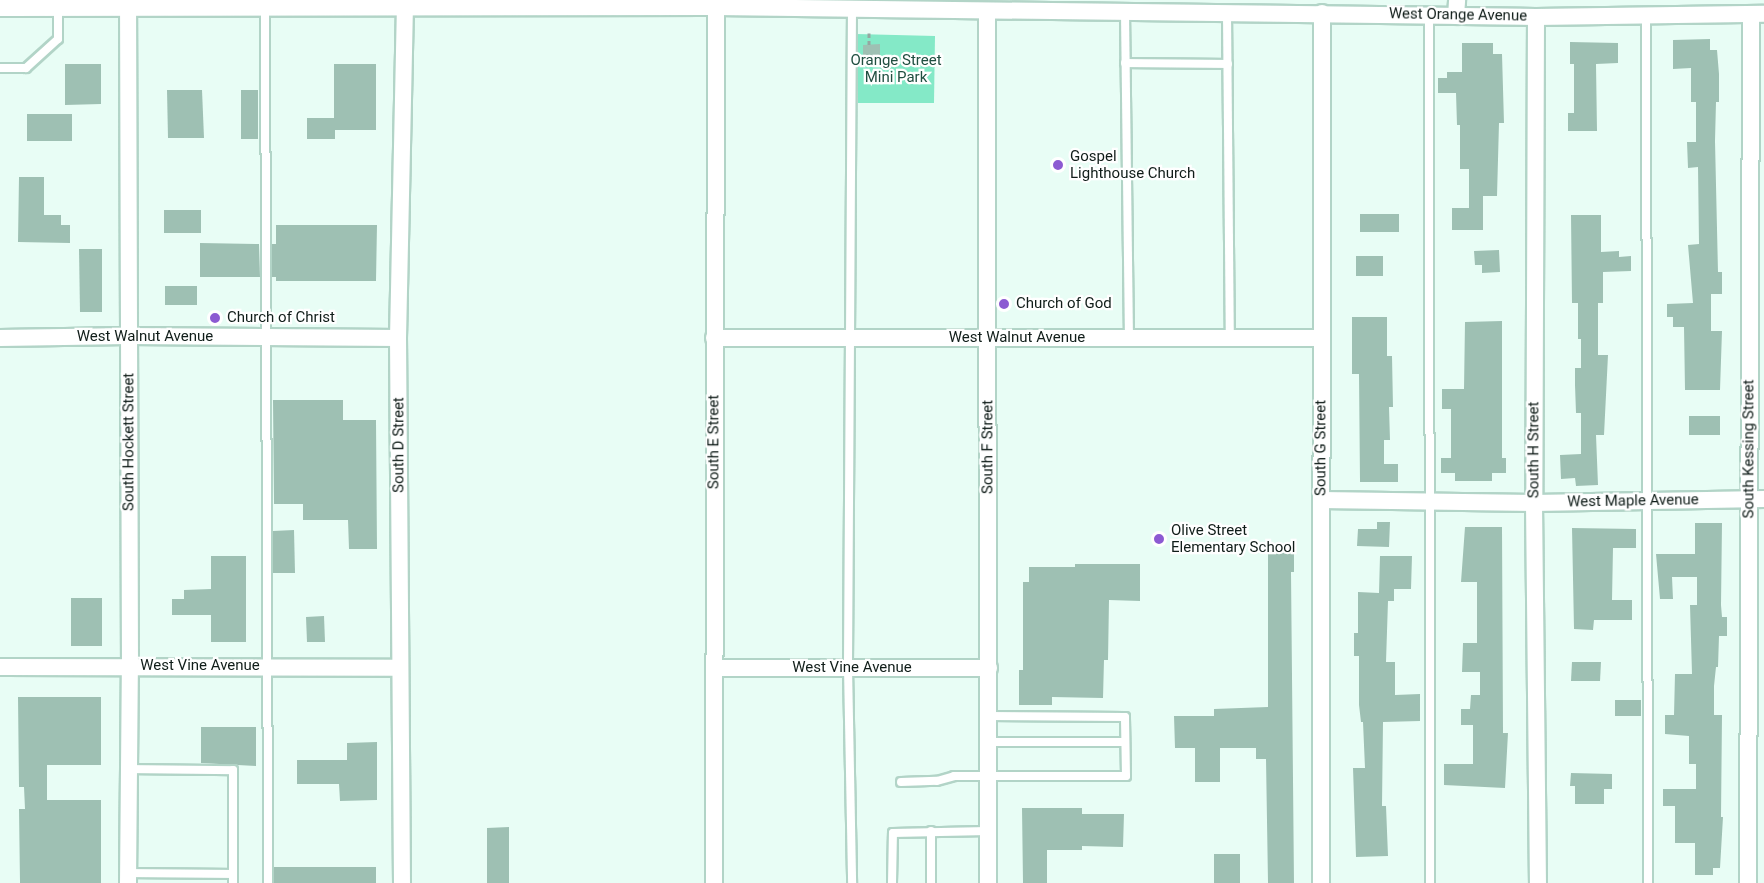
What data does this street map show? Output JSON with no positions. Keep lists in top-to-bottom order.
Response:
{
  "streets": {
    "street": [
      "West Orange Avenue",
      "West Walnut Avenue",
      "South Hockett Street",
      "South E Street",
      "South D Street",
      "South F Street",
      "South G Street",
      "South Kessing Street",
      "South H Street",
      "West Maple Avenue",
      "West Vine Avenue"
    ]
  },
  "crossings": [
    ["West Orange Avenue", "South Hockett Street"],
    ["West Orange Avenue", "South E Street"],
    ["West Orange Avenue", "South D Street"],
    ["West Orange Avenue", "South F Street"],
    ["West Orange Avenue", "South G Street"],
    ["West Orange Avenue", "South Kessing Street"],
    ["West Orange Avenue", "South H Street"],
    ["West Walnut Avenue", "South Hockett Street"],
    ["West Walnut Avenue", "South E Street"],
    ["West Walnut Avenue", "South D Street"],
    ["West Walnut Avenue", "South F Street"],
    ["West Walnut Avenue", "South G Street"],
    ["South Hockett Street", "West Vine Avenue"],
    ["South E Street", "West Vine Avenue"],
    ["South D Street", "West Vine Avenue"],
    ["South F Street", "West Vine Avenue"],
    ["South G Street", "West Maple Avenue"],
    ["South Kessing Street", "West Maple Avenue"],
    ["South H Street", "West Maple Avenue"]
  ],
  "parks": ["Orange Street Mini Park"],
  "places": [
    "Gospel Lighthouse Church",
    "Church of God",
    "Church of Christ",
    "Olive Street Elementary School"
  ]
}
